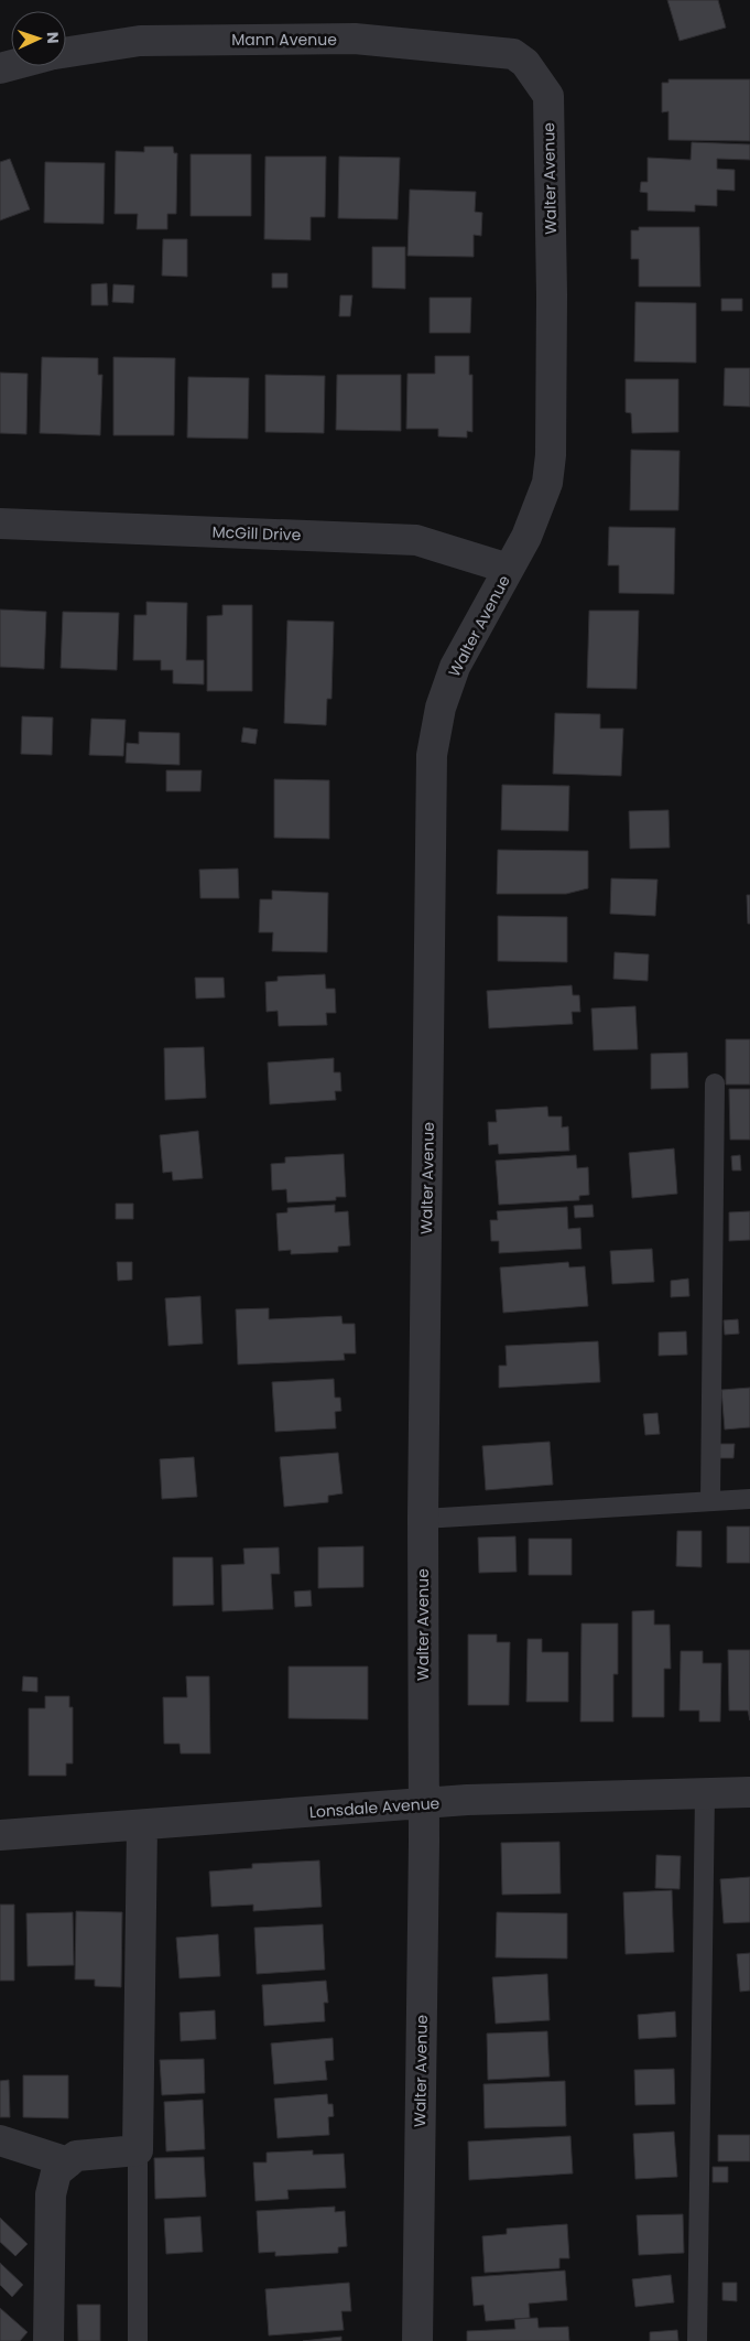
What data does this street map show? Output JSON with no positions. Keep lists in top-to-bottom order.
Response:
{
  "streets": {
    "street": [
      "Mann Avenue",
      "Walter Avenue",
      "McGill Drive",
      "Lonsdale Avenue"
    ]
  },
  "crossings": [
    ["Mann Avenue", "Walter Avenue"],
    ["Walter Avenue", "McGill Drive"],
    ["Walter Avenue", "Lonsdale Avenue"]
  ],
  "north": "right"
}
